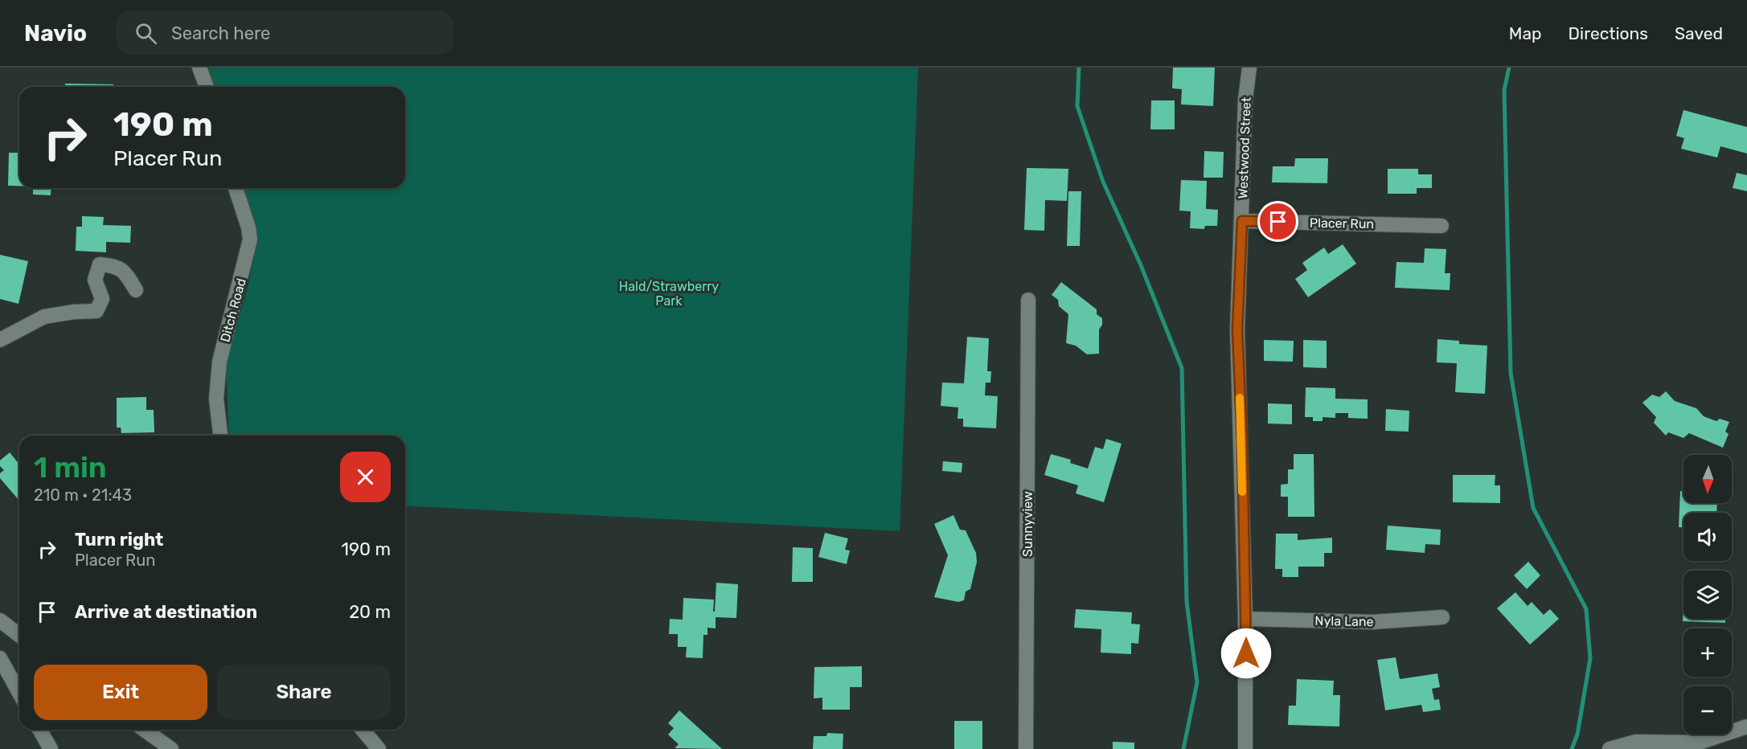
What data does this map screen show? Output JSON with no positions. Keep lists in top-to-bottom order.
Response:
{
  "streets": {
    "street": [
      "Westwood Street",
      "Placer Run",
      "Ditch Road",
      "Sunnyview",
      "Nyla Lane"
    ]
  },
  "crossings": [
    ["Westwood Street", "Placer Run"],
    ["Westwood Street", "Nyla Lane"]
  ],
  "parks": ["Hald/Strawberry Park"],
  "north": "bottom",
  "page": {
    "header": "Navio",
    "search": "Search here",
    "nav": ["Map", "Directions", "Saved"],
    "turn": ["190 m", "Placer Run"],
    "heading": ["1 min", "210 m · 21:43"],
    "map_buttons": ["+", "−"],
    "list": [
      {
        "name": "Turn right",
        "note": "Placer Run",
        "value": "190 m"
      },
      {
        "name": "Arrive at destination",
        "value": "20 m"
      }
    ],
    "buttons": ["Exit", "Share"]
  }
}
